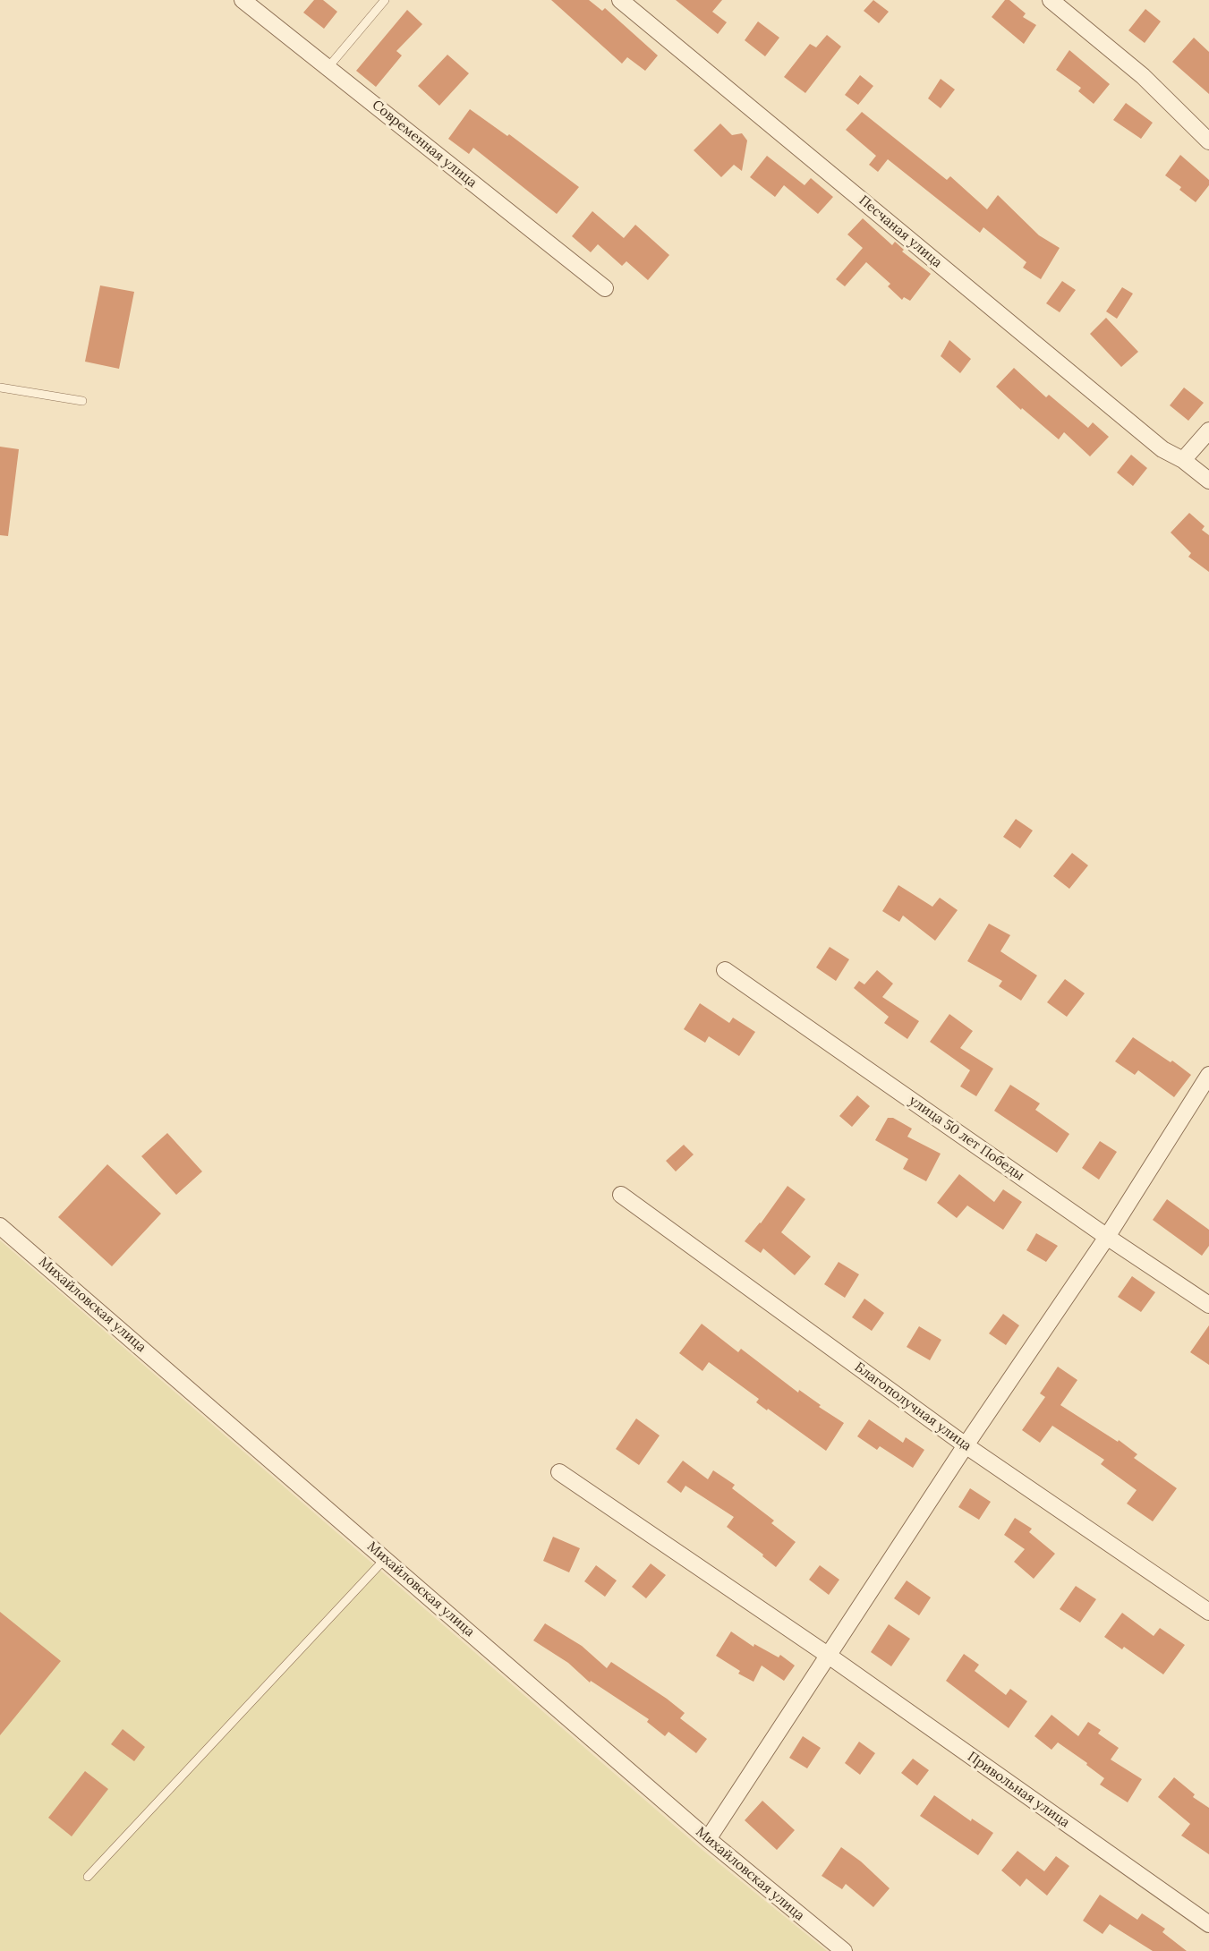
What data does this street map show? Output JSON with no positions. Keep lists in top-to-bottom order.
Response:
{
  "streets": {
    "street": [
      "Современная улица",
      "Песчаная улица",
      "улица 50 лет Победы",
      "Михайловская улица",
      "Благополучная улица",
      "Привольная улица"
    ]
  }
}
